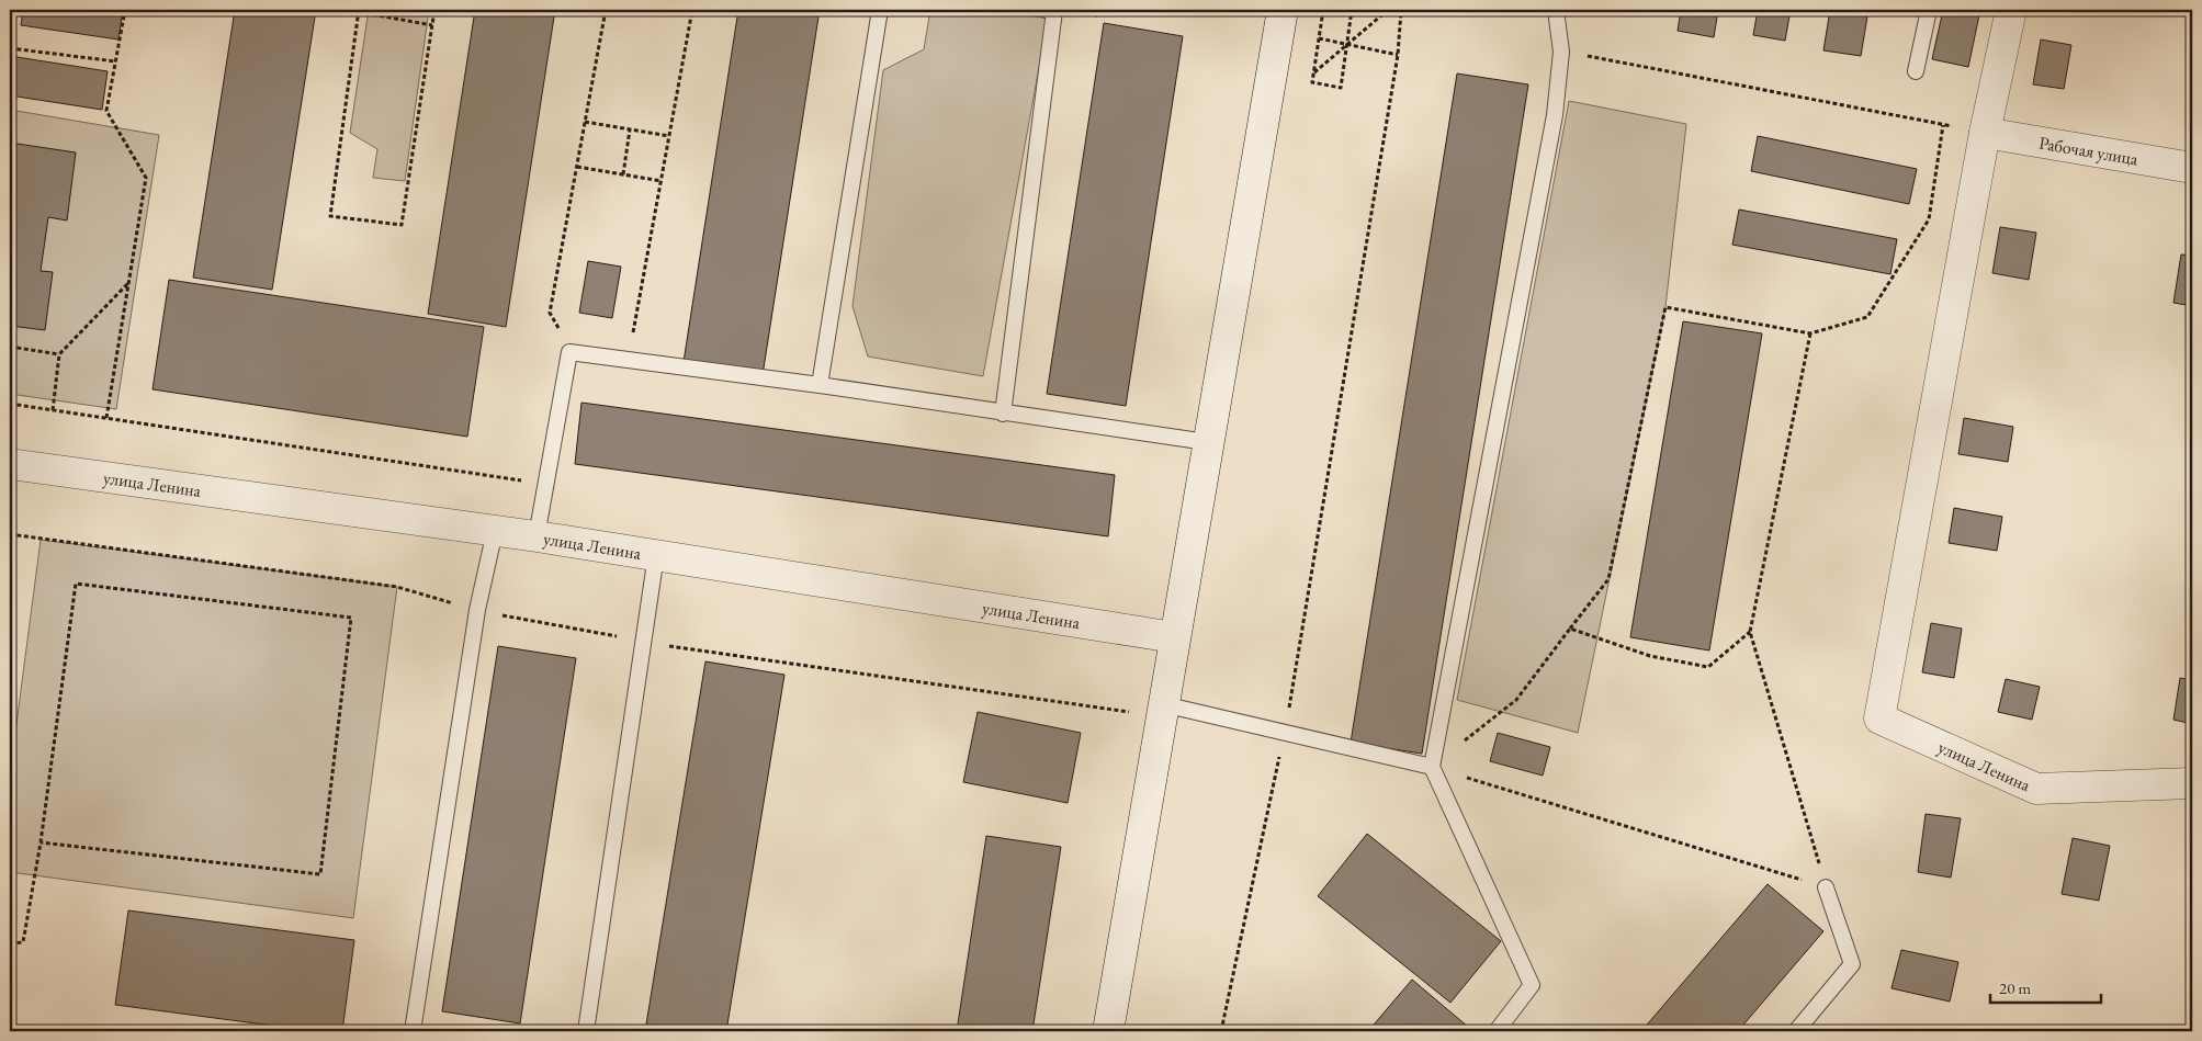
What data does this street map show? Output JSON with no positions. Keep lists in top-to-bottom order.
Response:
{
  "streets": {
    "street": ["Рабочая улица", "улица Ленина"]
  },
  "crossings": [
    ["Рабочая улица", "улица Ленина"]
  ],
  "scale_bar": "20 m"
}
